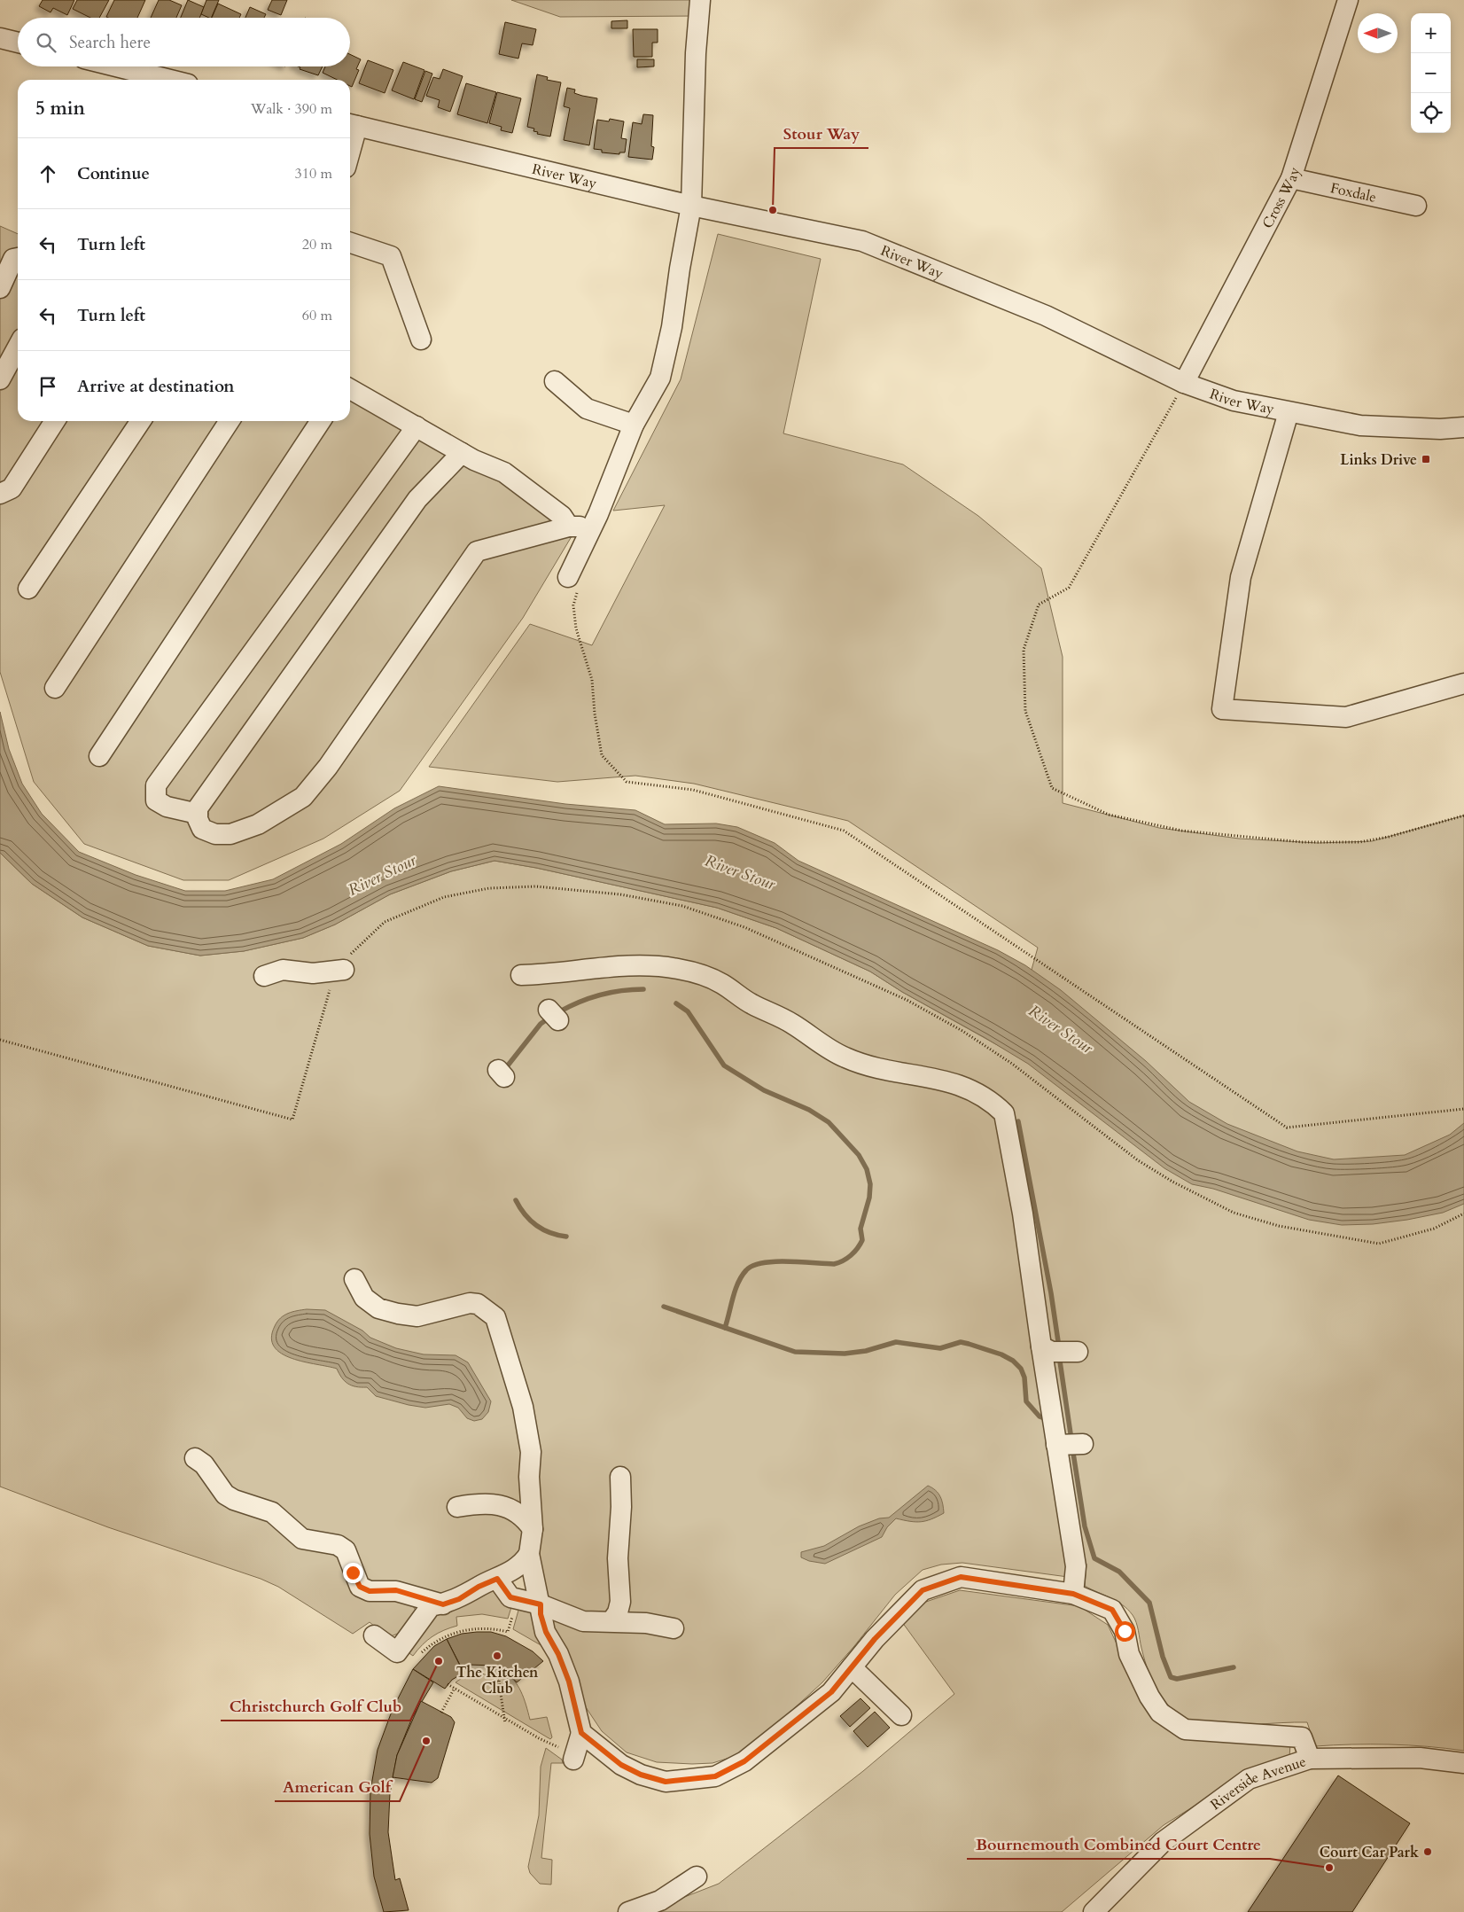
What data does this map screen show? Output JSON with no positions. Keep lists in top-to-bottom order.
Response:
{
  "streets": {
    "street": [
      "River Way",
      "Foxdale",
      "Cross Way",
      "Riverside Avenue"
    ]
  },
  "crossings": [
    ["River Way", "Cross Way"],
    ["Foxdale", "Cross Way"]
  ],
  "water": ["River Stour"],
  "places": {
    "other": [
      "Stour Way",
      "The Kitchen Club",
      "Christchurch Golf Club",
      "American Golf",
      "Court Car Park",
      "Bournemouth Combined Court Centre"
    ],
    "transit": ["Links Drive"]
  },
  "north": "left",
  "page": {
    "map_buttons": ["+", "−"],
    "search": "Search here",
    "heading": ["5 min", "Walk · 390 m"],
    "list": [
      ["Continue", "310 m"],
      ["Turn left", "20 m"],
      ["Turn left", "60 m"],
      "Arrive at destination"
    ]
  }
}
